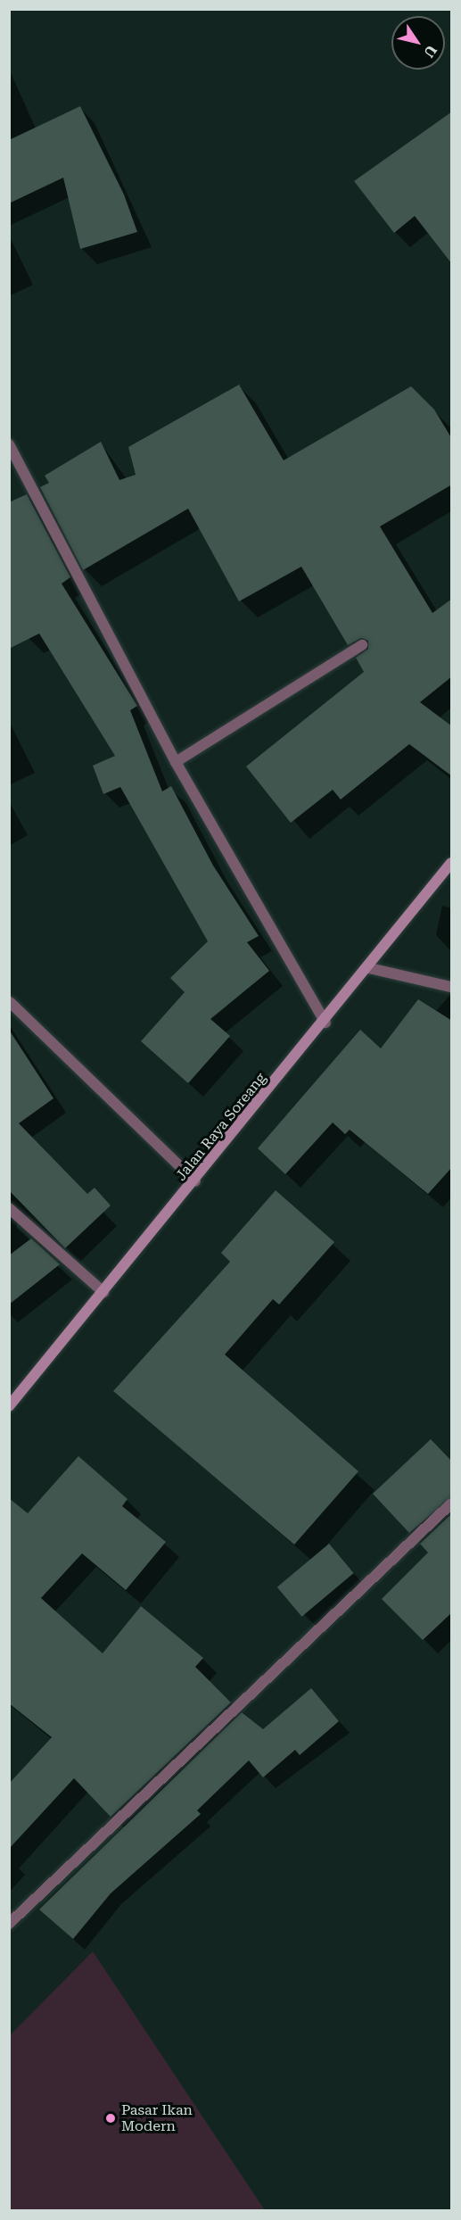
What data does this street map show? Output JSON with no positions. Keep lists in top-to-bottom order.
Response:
{
  "streets": {
    "main road": ["Jalan Raya Soreang"]
  },
  "places": ["Pasar Ikan Modern"],
  "north": "bottom right"
}
